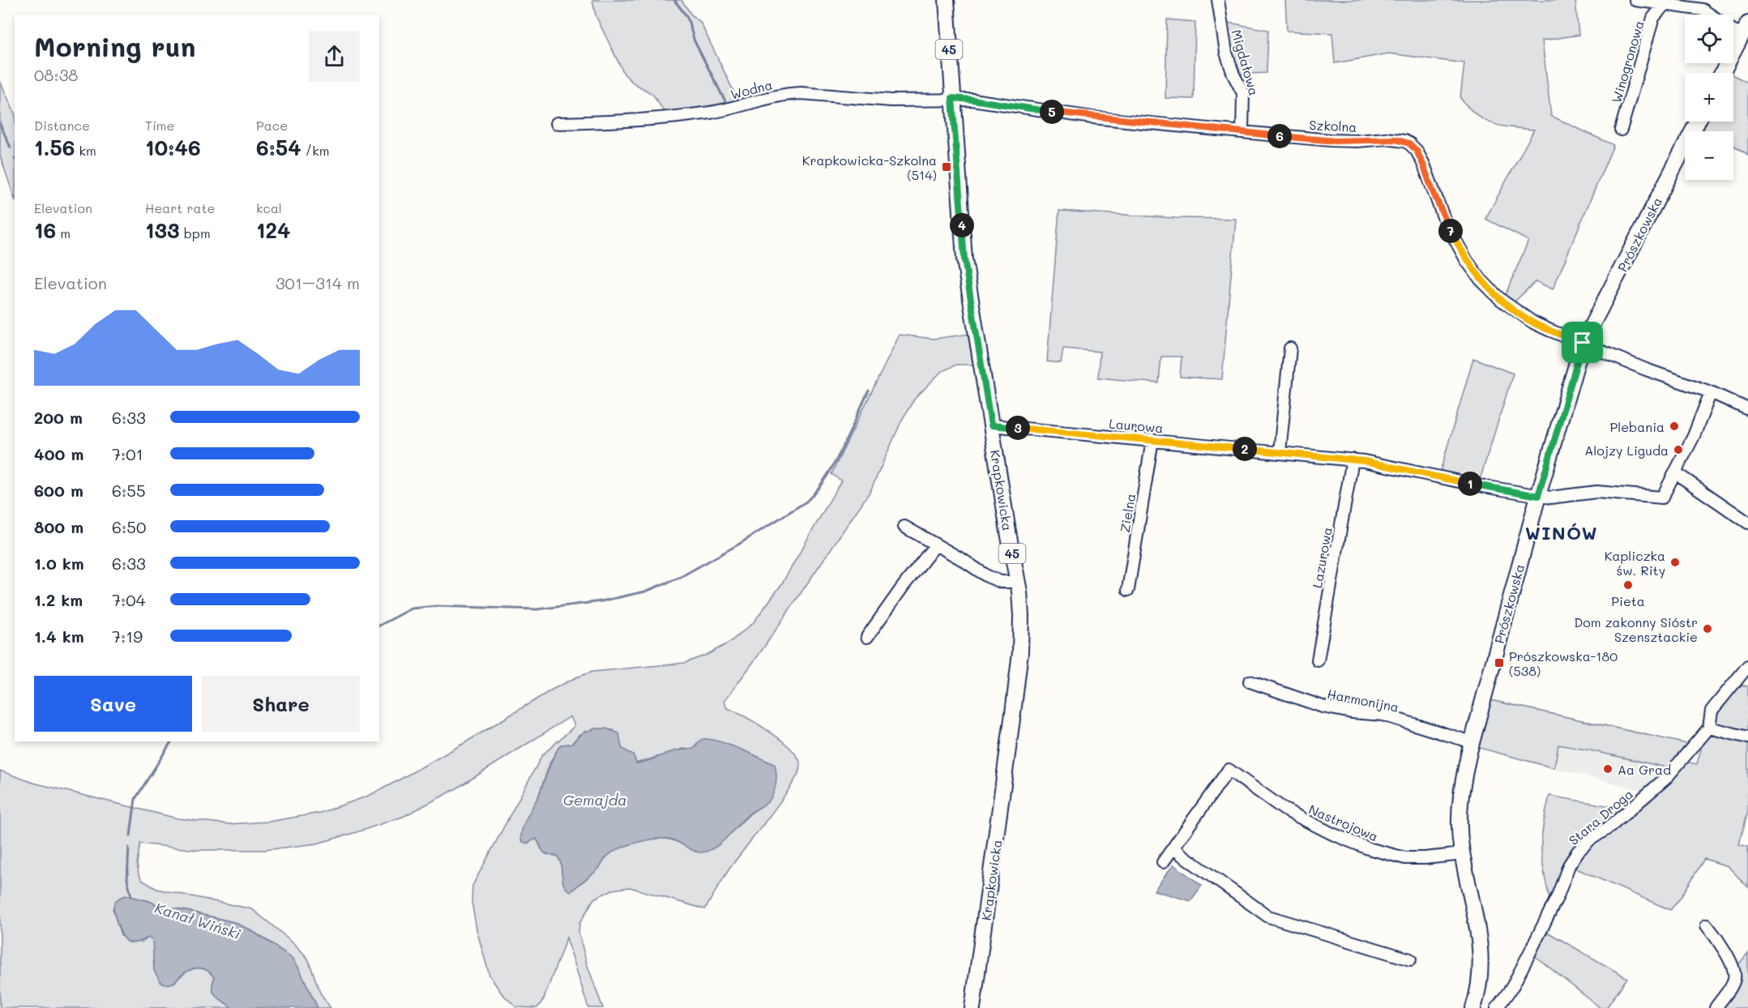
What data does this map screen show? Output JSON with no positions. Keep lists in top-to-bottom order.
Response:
{
  "streets": {
    "main road": ["45", "Prószkowska", "Krapkowicka"],
    "street": [
      "Winogronowa",
      "Migdałowa",
      "Wodna",
      "Szkolna",
      "Laurowa",
      "Zielna",
      "Lazurowa",
      "Harmonijna",
      "Stara Droga",
      "Nastrojowa"
    ]
  },
  "crossings": [
    ["Migdałowa", "Szkolna"],
    ["Wodna", "Szkolna"],
    ["Wodna", "Krapkowicka"],
    ["Szkolna", "Prószkowska"],
    ["Szkolna", "Krapkowicka"],
    ["Prószkowska", "Laurowa"],
    ["Prószkowska", "Harmonijna"],
    ["Prószkowska", "Nastrojowa"],
    ["Laurowa", "Krapkowicka"],
    ["Laurowa", "Zielna"],
    ["Laurowa", "Lazurowa"]
  ],
  "districts": ["WINÓW"],
  "water": ["Gemajda", "Kanał Wiński"],
  "places": {
    "transit": ["Krapkowicka-Szkolna (514)", "Prószkowska-180 (538)"],
    "other": [
      "Plebania",
      "Alojzy Liguda",
      "Kapliczka św. Rity",
      "Pieta",
      "Dom zakonny Sióstr Szensztackie",
      "Aa Grad"
    ]
  },
  "page": {
    "map_buttons": ["+", "−"],
    "heading": ["Morning run", "08:38"],
    "stats": [
      ["Distance", "1.56 km"],
      ["Time", "10:46"],
      ["Pace", "6:54 /km"],
      ["Elevation", "16 m"],
      ["Heart rate", "133 bpm"],
      ["kcal", "124"]
    ],
    "pins": [
      "5",
      "6",
      "4",
      "7",
      "3",
      "2",
      "1"
    ],
    "chart": ["Elevation", "301–314 m"],
    "list": [
      {
        "name": "200 m",
        "note": "6:33"
      },
      {
        "name": "400 m",
        "note": "7:01"
      },
      {
        "name": "600 m",
        "note": "6:55"
      },
      {
        "name": "800 m",
        "note": "6:50"
      },
      {
        "name": "1.0 km",
        "note": "6:33"
      },
      {
        "name": "1.2 km",
        "note": "7:04"
      },
      {
        "name": "1.4 km",
        "note": "7:19"
      }
    ],
    "buttons": ["Save", "Share"]
  }
}
